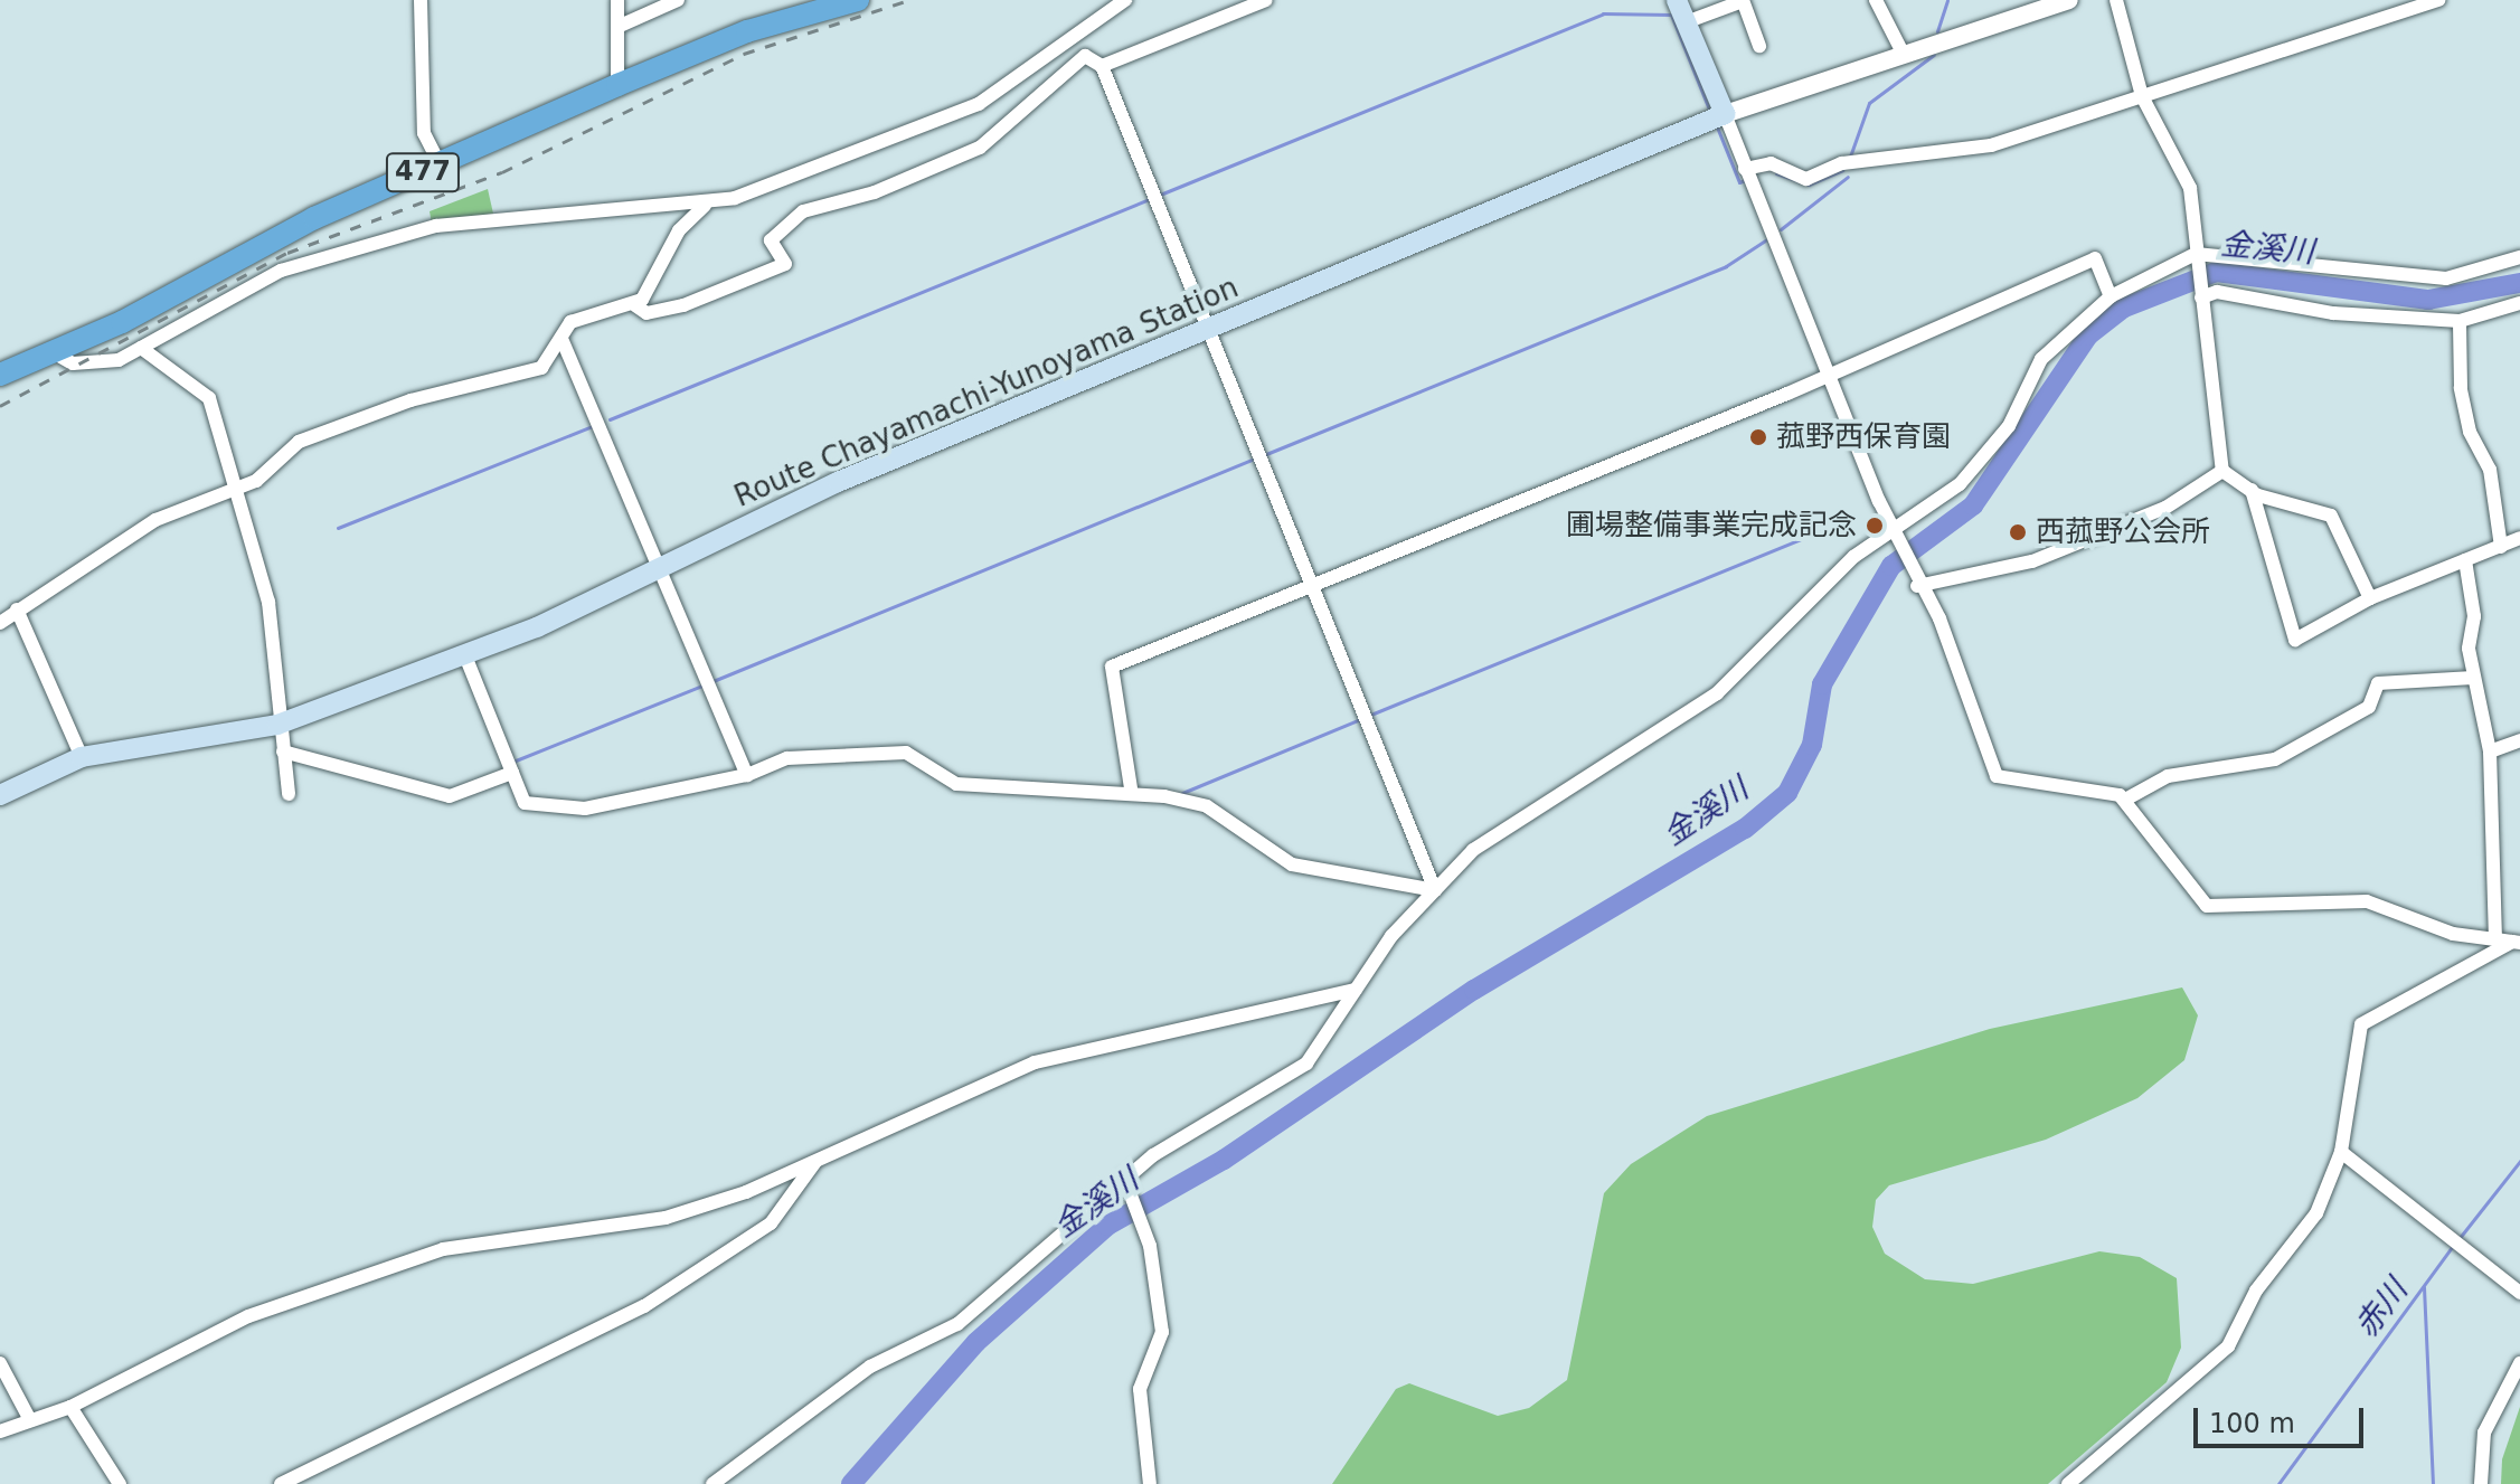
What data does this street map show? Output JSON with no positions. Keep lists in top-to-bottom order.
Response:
{
  "streets": {
    "highway": ["477"],
    "main road": ["Route Chayamachi-Yunoyama Station"]
  },
  "water": ["金溪川", "赤川"],
  "places": ["菰野西保育園", "圃場整備事業完成記念", "西菰野公会所"],
  "scale_bar": "100 m"
}
